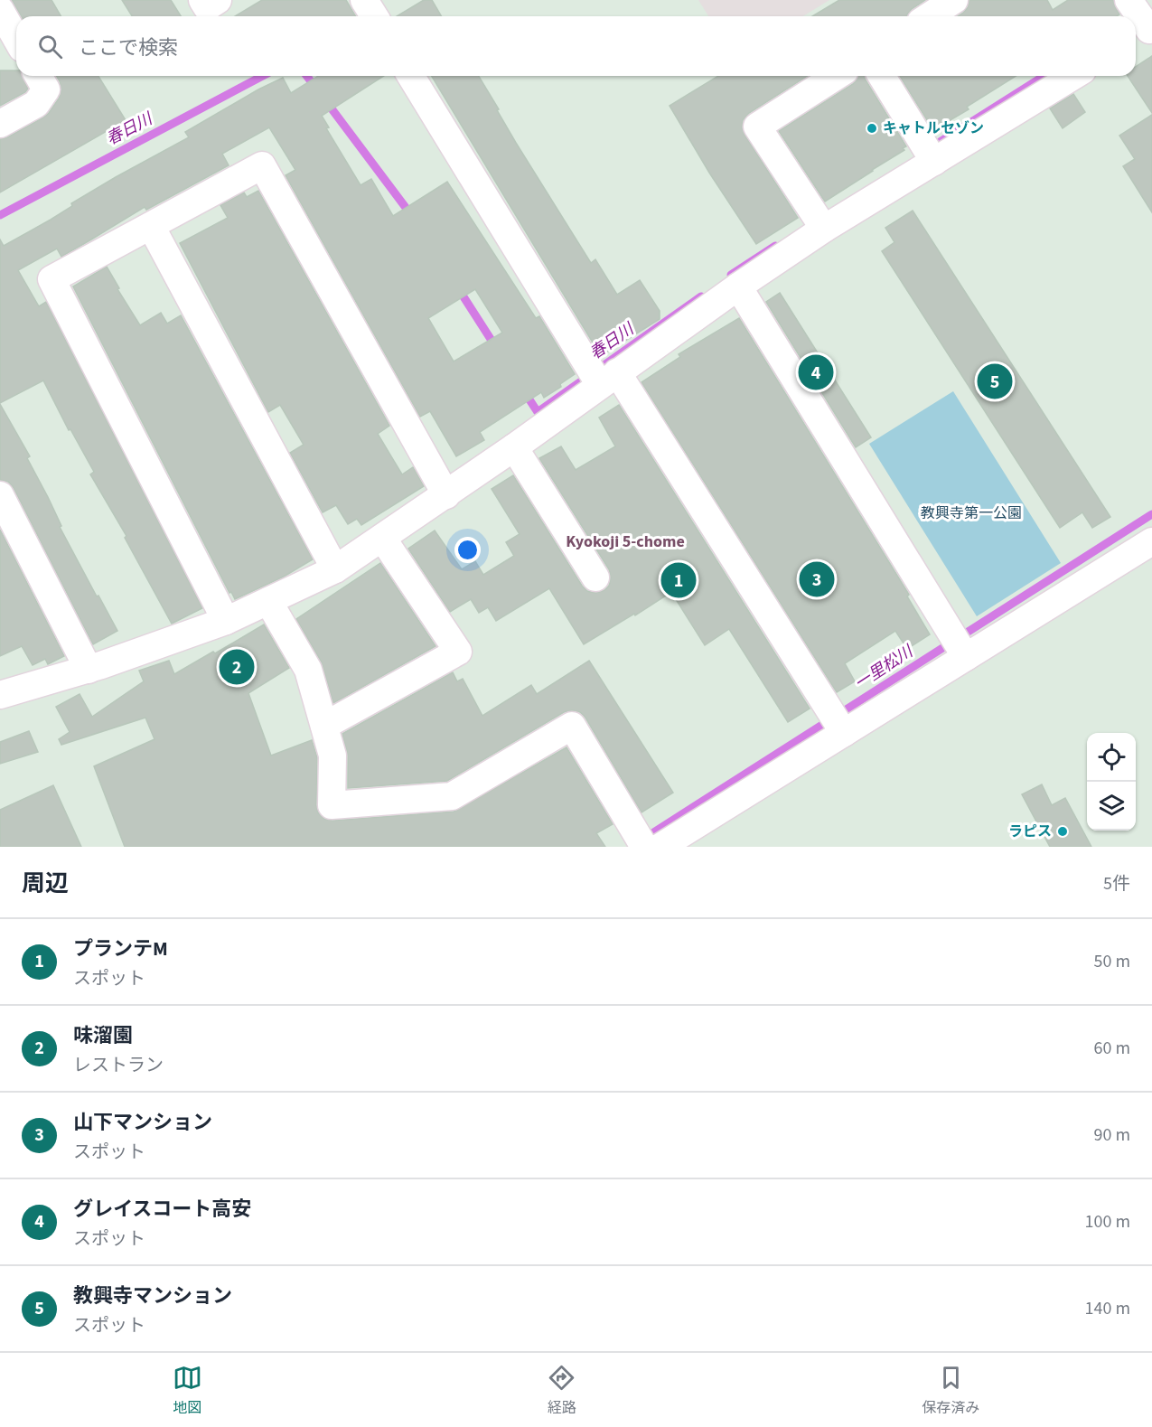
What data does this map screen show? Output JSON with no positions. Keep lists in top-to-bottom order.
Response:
{
  "districts": ["Kyokoji 5-chome"],
  "water": ["春日川", "一里松川"],
  "parks": ["教興寺第一公園"],
  "places": ["キャトルセゾン", "ラピス"],
  "page": {
    "search": "ここで検索",
    "pins": [
      "4",
      "5",
      "3",
      "1",
      "2"
    ],
    "heading": ["周辺", "5件"],
    "list": [
      {
        "mark": "1",
        "name": "プランテM",
        "note": "スポット",
        "value": "50 m"
      },
      {
        "mark": "2",
        "name": "味溜園",
        "note": "レストラン",
        "value": "60 m"
      },
      {
        "mark": "3",
        "name": "山下マンション",
        "note": "スポット",
        "value": "90 m"
      },
      {
        "mark": "4",
        "name": "グレイスコート高安",
        "note": "スポット",
        "value": "100 m"
      },
      {
        "mark": "5",
        "name": "教興寺マンション",
        "note": "スポット",
        "value": "140 m"
      }
    ],
    "nav": ["地図", "経路", "保存済み"]
  }
}
